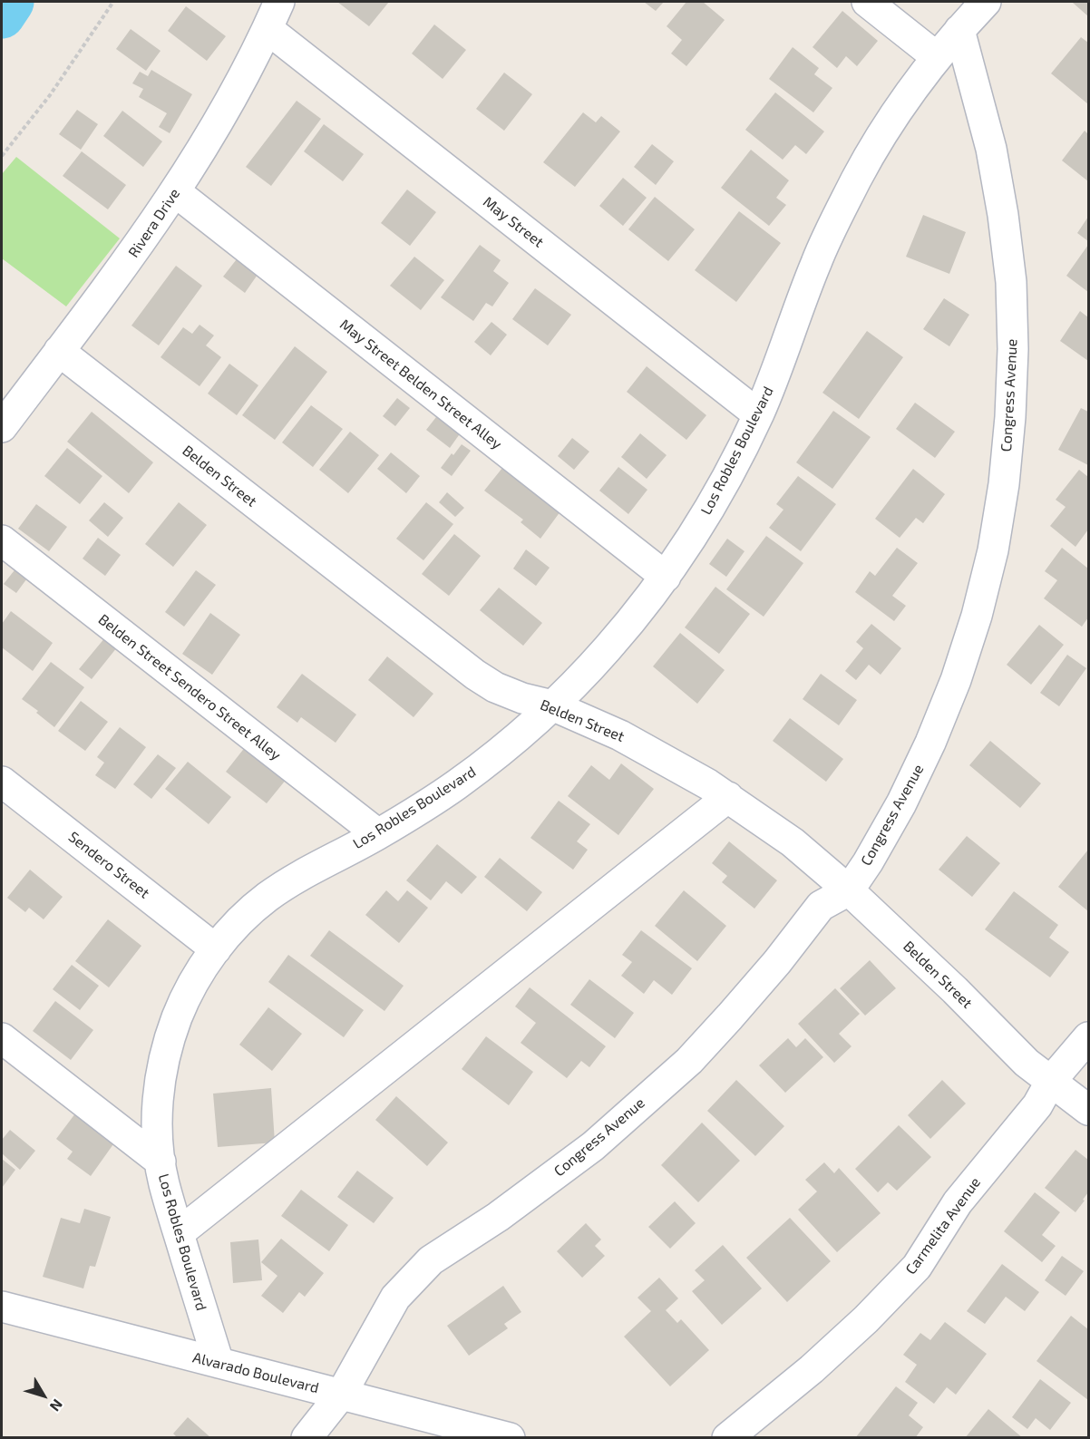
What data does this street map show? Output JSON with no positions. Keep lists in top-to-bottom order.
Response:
{
  "streets": {
    "street": [
      "May Street",
      "Rivera Drive",
      "May Street Belden Street Alley",
      "Congress Avenue",
      "Los Robles Boulevard",
      "Belden Street",
      "Belden Street Sendero Street Alley",
      "Sendero Street",
      "Carmelita Avenue",
      "Alvarado Boulevard"
    ]
  },
  "crossings": [
    ["May Street", "Rivera Drive"],
    ["May Street", "Los Robles Boulevard"],
    ["Rivera Drive", "May Street Belden Street Alley"],
    ["Rivera Drive", "Belden Street"],
    ["May Street Belden Street Alley", "Los Robles Boulevard"],
    ["Congress Avenue", "Los Robles Boulevard"],
    ["Congress Avenue", "Belden Street"],
    ["Congress Avenue", "Alvarado Boulevard"],
    ["Los Robles Boulevard", "Belden Street"],
    ["Los Robles Boulevard", "Belden Street Sendero Street Alley"],
    ["Los Robles Boulevard", "Sendero Street"],
    ["Los Robles Boulevard", "Alvarado Boulevard"],
    ["Belden Street", "Carmelita Avenue"]
  ],
  "north": "bottom right"
}
